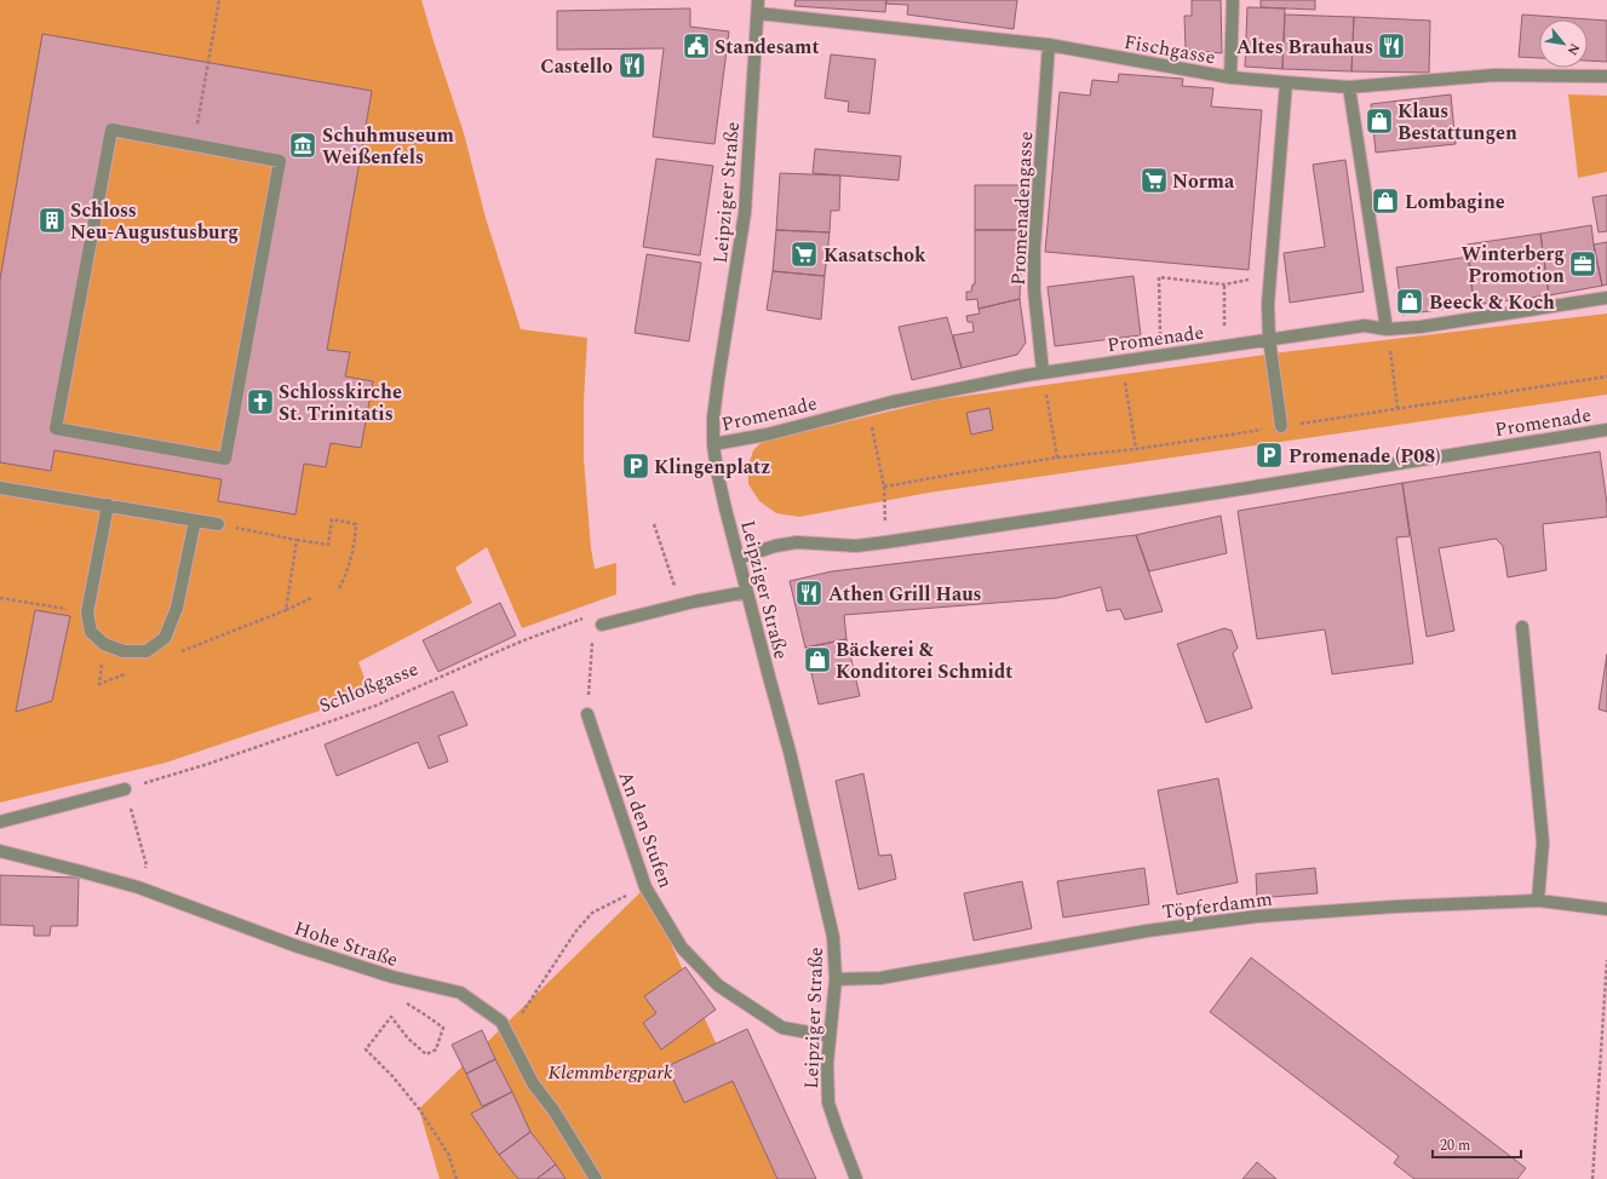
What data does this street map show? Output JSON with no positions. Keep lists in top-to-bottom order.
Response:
{
  "streets": {
    "street": [
      "Fischgasse",
      "Leipziger Straße",
      "Promenadengasse",
      "Promenade",
      "An den Stufen",
      "Töpferdamm",
      "Hohe Straße"
    ],
    "path": ["Schloßgasse"]
  },
  "crossings": [
    ["Fischgasse", "Leipziger Straße"],
    ["Fischgasse", "Promenadengasse"],
    ["Leipziger Straße", "Promenade"],
    ["Leipziger Straße", "An den Stufen"],
    ["Leipziger Straße", "Töpferdamm"],
    ["Promenadengasse", "Promenade"]
  ],
  "parks": ["Klemmbergpark"],
  "places": {
    "public building": ["Standesamt"],
    "restaurant": ["Altes Brauhaus", "Castello", "Athen Grill Haus"],
    "shop": [
      "Klaus Bestattungen",
      "Lombagine",
      "Beeck & Koch",
      "Bäckerei & Konditorei Schmidt"
    ],
    "museum": ["Schuhmuseum Weißenfels"],
    "supermarket": ["Norma", "Kasatschok"],
    "building": ["Schloss Neu-Augustusburg"],
    "office": ["Winterberg Promotion"],
    "church": ["Schlosskirche St. Trinitatis"],
    "parking": ["Promenade (P08)", "Klingenplatz"]
  },
  "scale_bar": "20 m",
  "north": "bottom right"
}
